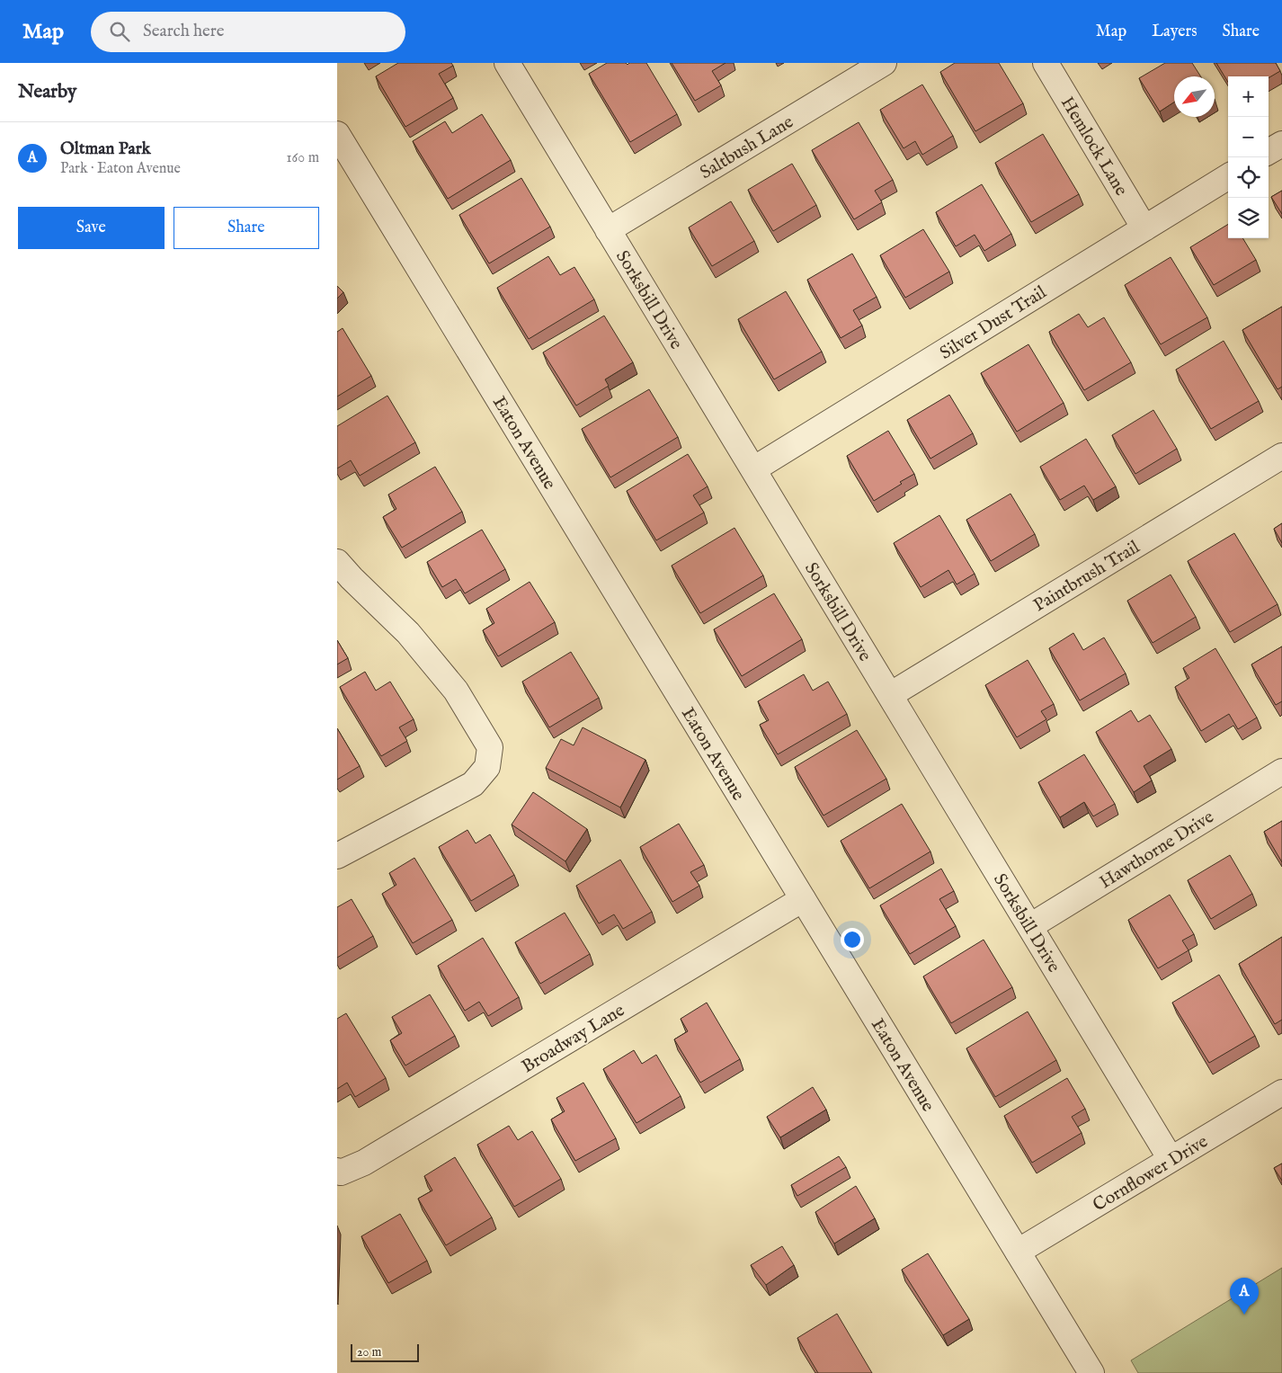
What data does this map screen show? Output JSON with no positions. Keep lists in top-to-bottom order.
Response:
{
  "streets": {
    "street": [
      "Hemlock Lane",
      "Saltbush Lane",
      "Sorksbill Drive",
      "Silver Dust Trail",
      "Eaton Avenue",
      "Paintbrush Trail",
      "Hawthorne Drive",
      "Broadway Lane",
      "Cornflower Drive"
    ]
  },
  "crossings": [
    ["Hemlock Lane", "Silver Dust Trail"],
    ["Saltbush Lane", "Sorksbill Drive"],
    ["Sorksbill Drive", "Silver Dust Trail"],
    ["Sorksbill Drive", "Paintbrush Trail"],
    ["Sorksbill Drive", "Hawthorne Drive"],
    ["Sorksbill Drive", "Cornflower Drive"],
    ["Eaton Avenue", "Broadway Lane"],
    ["Eaton Avenue", "Cornflower Drive"]
  ],
  "scale_bar": "20 m",
  "north": "bottom left",
  "page": {
    "header": "Map",
    "search": "Search here",
    "nav": ["Map", "Layers", "Share"],
    "heading": "Nearby",
    "map_buttons": ["+", "−"],
    "list": [
      {
        "mark": "A",
        "name": "Oltman Park",
        "note": "Park · Eaton Avenue",
        "value": "160 m"
      }
    ],
    "buttons": ["Save", "Share"],
    "pins": "A",
    "scale": "20 m"
  }
}
